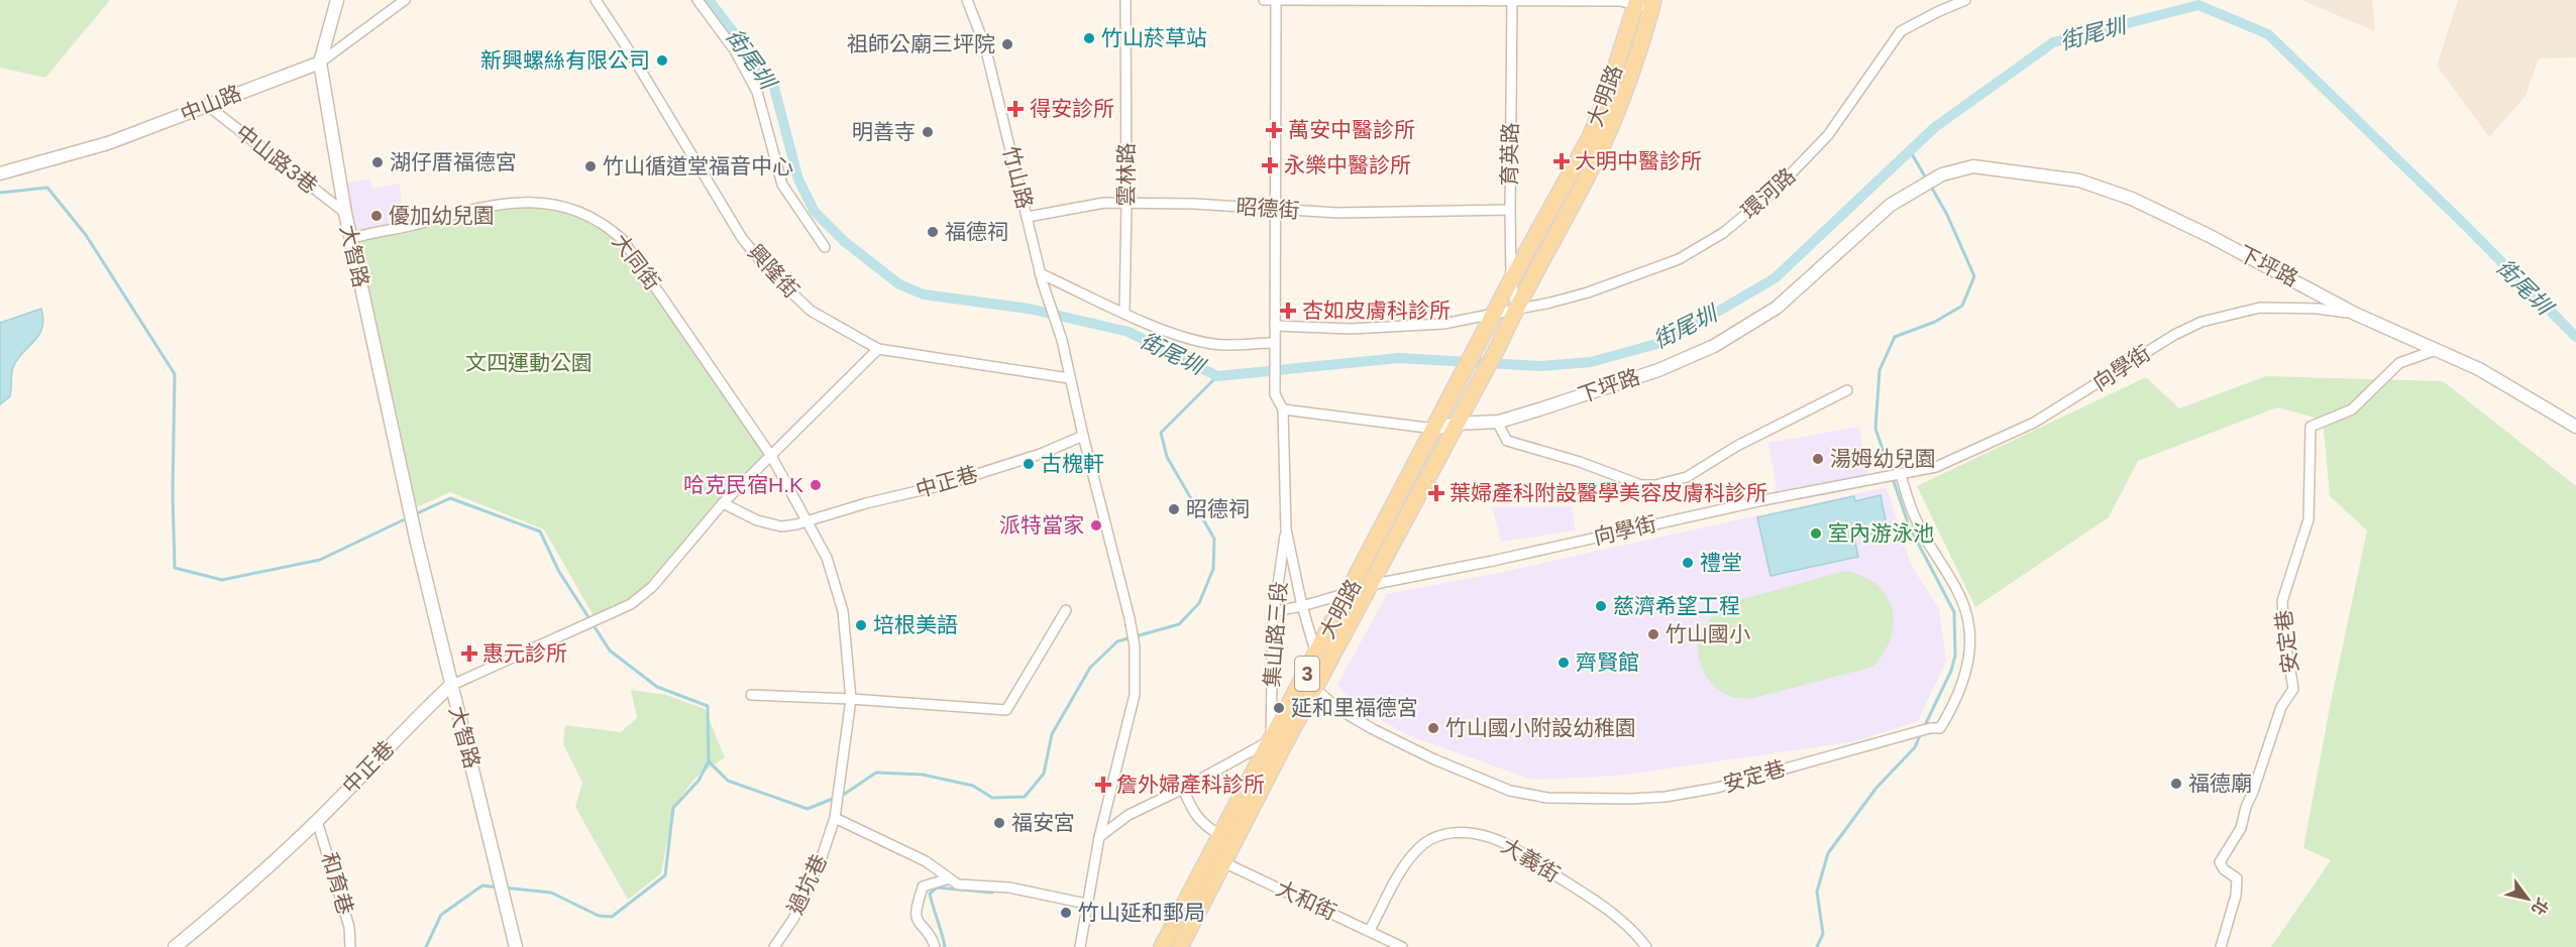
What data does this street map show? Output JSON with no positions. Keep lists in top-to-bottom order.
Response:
{
  "streets": {
    "main road": ["大明路", "3"],
    "street": [
      "中山路",
      "育英路",
      "中山路3巷",
      "雲林路",
      "竹山路",
      "環河路",
      "昭德街",
      "大智路",
      "大同街",
      "下坪路",
      "興隆街",
      "向學街",
      "中正巷",
      "集山路三段",
      "安定巷",
      "大義街",
      "和育巷",
      "過坑巷",
      "大和街"
    ]
  },
  "crossings": [
    ["大明路", "育英路"],
    ["大明路", "環河路"],
    ["大明路", "下坪路"],
    ["大明路", "向學街"],
    ["大明路", "集山路三段"],
    ["大明路", "安定巷"],
    ["大明路", "大和街"],
    ["中山路", "中山路3巷"],
    ["中山路", "大智路"],
    ["育英路", "環河路"],
    ["育英路", "昭德街"],
    ["中山路3巷", "大智路"],
    ["雲林路", "昭德街"],
    ["竹山路", "昭德街"],
    ["竹山路", "興隆街"],
    ["大智路", "大同街"],
    ["大智路", "中正巷"],
    ["大同街", "中正巷"],
    ["下坪路", "向學街"],
    ["下坪路", "集山路三段"],
    ["下坪路", "安定巷"],
    ["向學街", "安定巷"],
    ["中正巷", "和育巷"],
    ["集山路三段", "安定巷"],
    ["大義街", "大和街"]
  ],
  "water": ["街尾圳"],
  "parks": ["文四運動公園"],
  "places": {
    "other": [
      "竹山菸草站",
      "祖師公廟三坪院",
      "新興螺絲有限公司",
      "明善寺",
      "湖仔厝福德宮",
      "竹山循道堂福音中心",
      "優加幼兒園",
      "福德祠",
      "湯姆幼兒園",
      "古槐軒",
      "哈克民宿H.K",
      "昭德祠",
      "派特當家",
      "室內游泳池",
      "禮堂",
      "慈濟希望工程",
      "培根美語",
      "竹山國小",
      "齊賢館",
      "延和里福德宮",
      "竹山國小附設幼稚園",
      "福德廟",
      "福安宮",
      "竹山延和郵局"
    ],
    "health": [
      "得安診所",
      "萬安中醫診所",
      "大明中醫診所",
      "永樂中醫診所",
      "杏如皮膚科診所",
      "葉婦產科附設醫學美容皮膚科診所",
      "惠元診所",
      "詹外婦產科診所"
    ]
  },
  "north": "bottom right"
}
